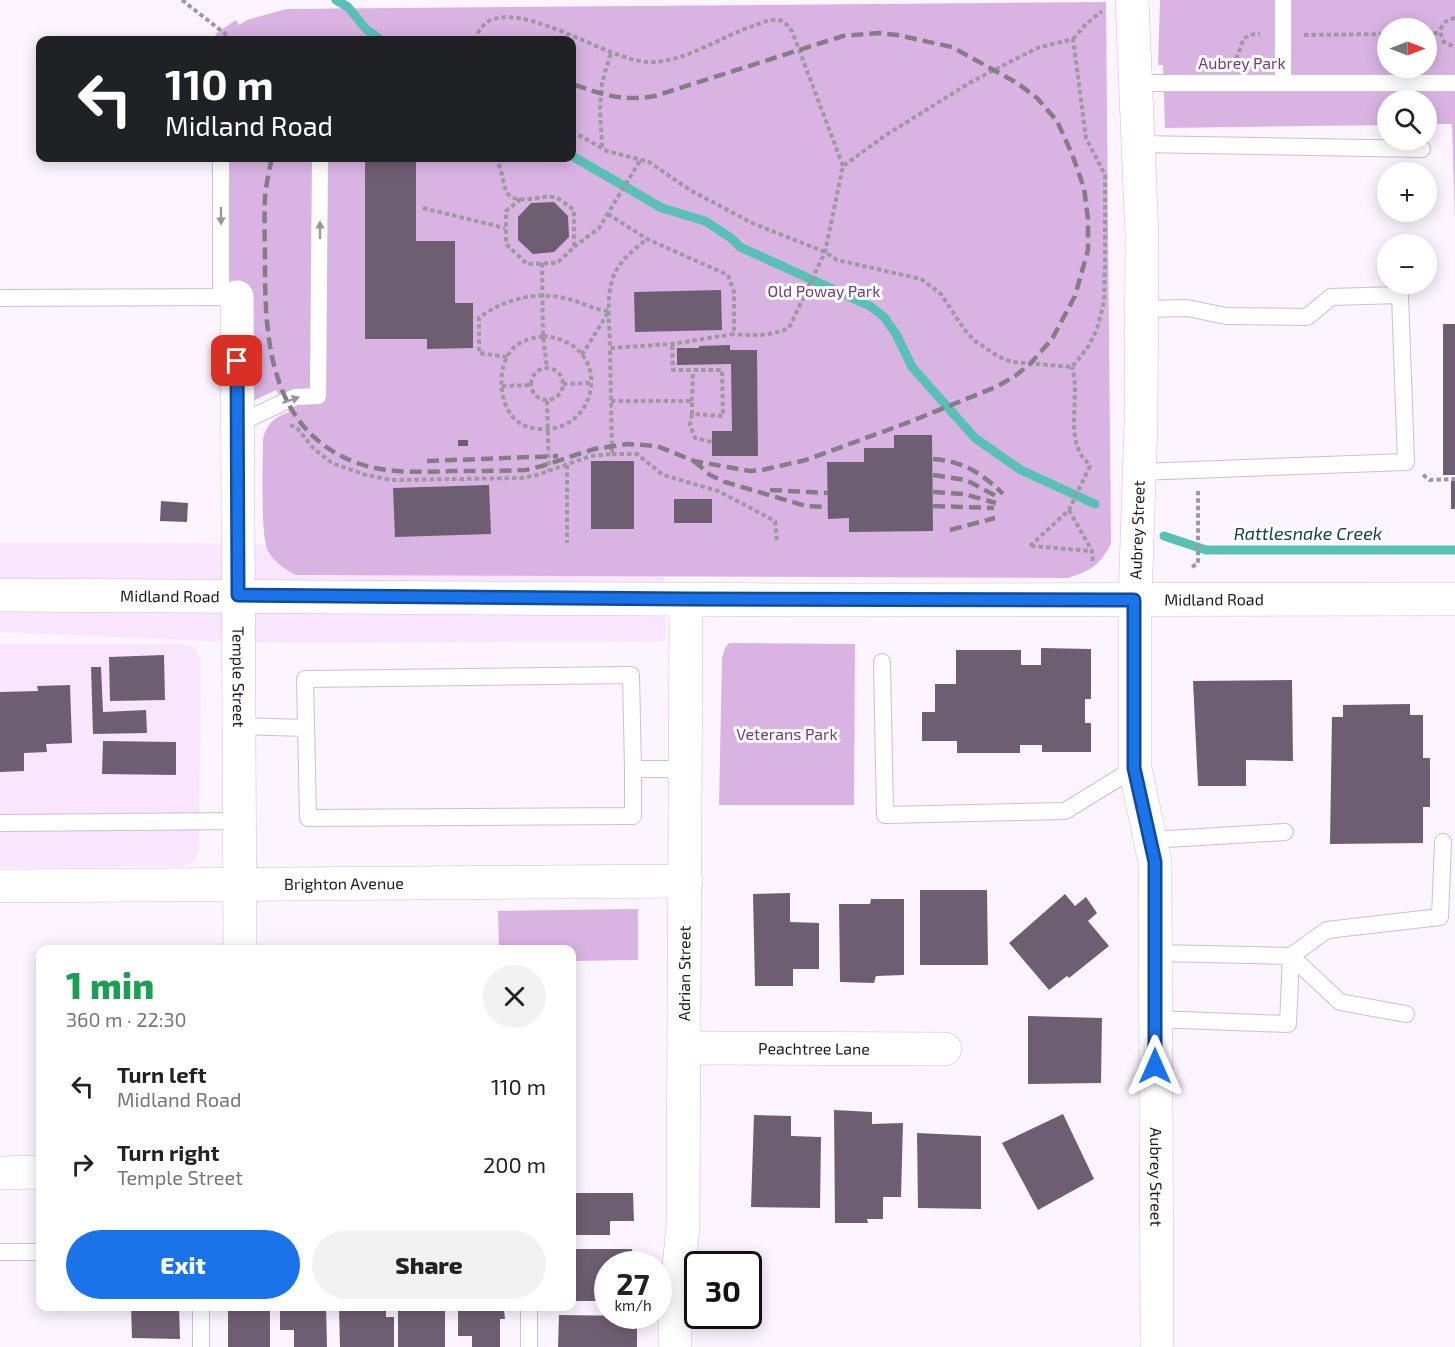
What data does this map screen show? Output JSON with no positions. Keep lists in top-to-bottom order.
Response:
{
  "streets": {
    "street": [
      "Aubrey Street",
      "Midland Road",
      "Temple Street",
      "Brighton Avenue",
      "Adrian Street",
      "Peachtree Lane"
    ]
  },
  "crossings": [
    ["Aubrey Street", "Midland Road"],
    ["Midland Road", "Temple Street"],
    ["Midland Road", "Adrian Street"],
    ["Temple Street", "Brighton Avenue"],
    ["Brighton Avenue", "Adrian Street"],
    ["Adrian Street", "Peachtree Lane"]
  ],
  "water": ["Rattlesnake Creek"],
  "parks": ["Aubrey Park", "Old Poway Park", "Veterans Park"],
  "north": "right",
  "page": {
    "map_buttons": ["+", "−"],
    "turn": ["110 m", "Midland Road"],
    "heading": ["1 min", "360 m · 22:30"],
    "list": [
      {
        "name": "Turn left",
        "note": "Midland Road",
        "value": "110 m"
      },
      {
        "name": "Turn right",
        "note": "Temple Street",
        "value": "200 m"
      }
    ],
    "buttons": ["Exit", "Share"],
    "speed": "27 km/h",
    "limit": "30"
  }
}
